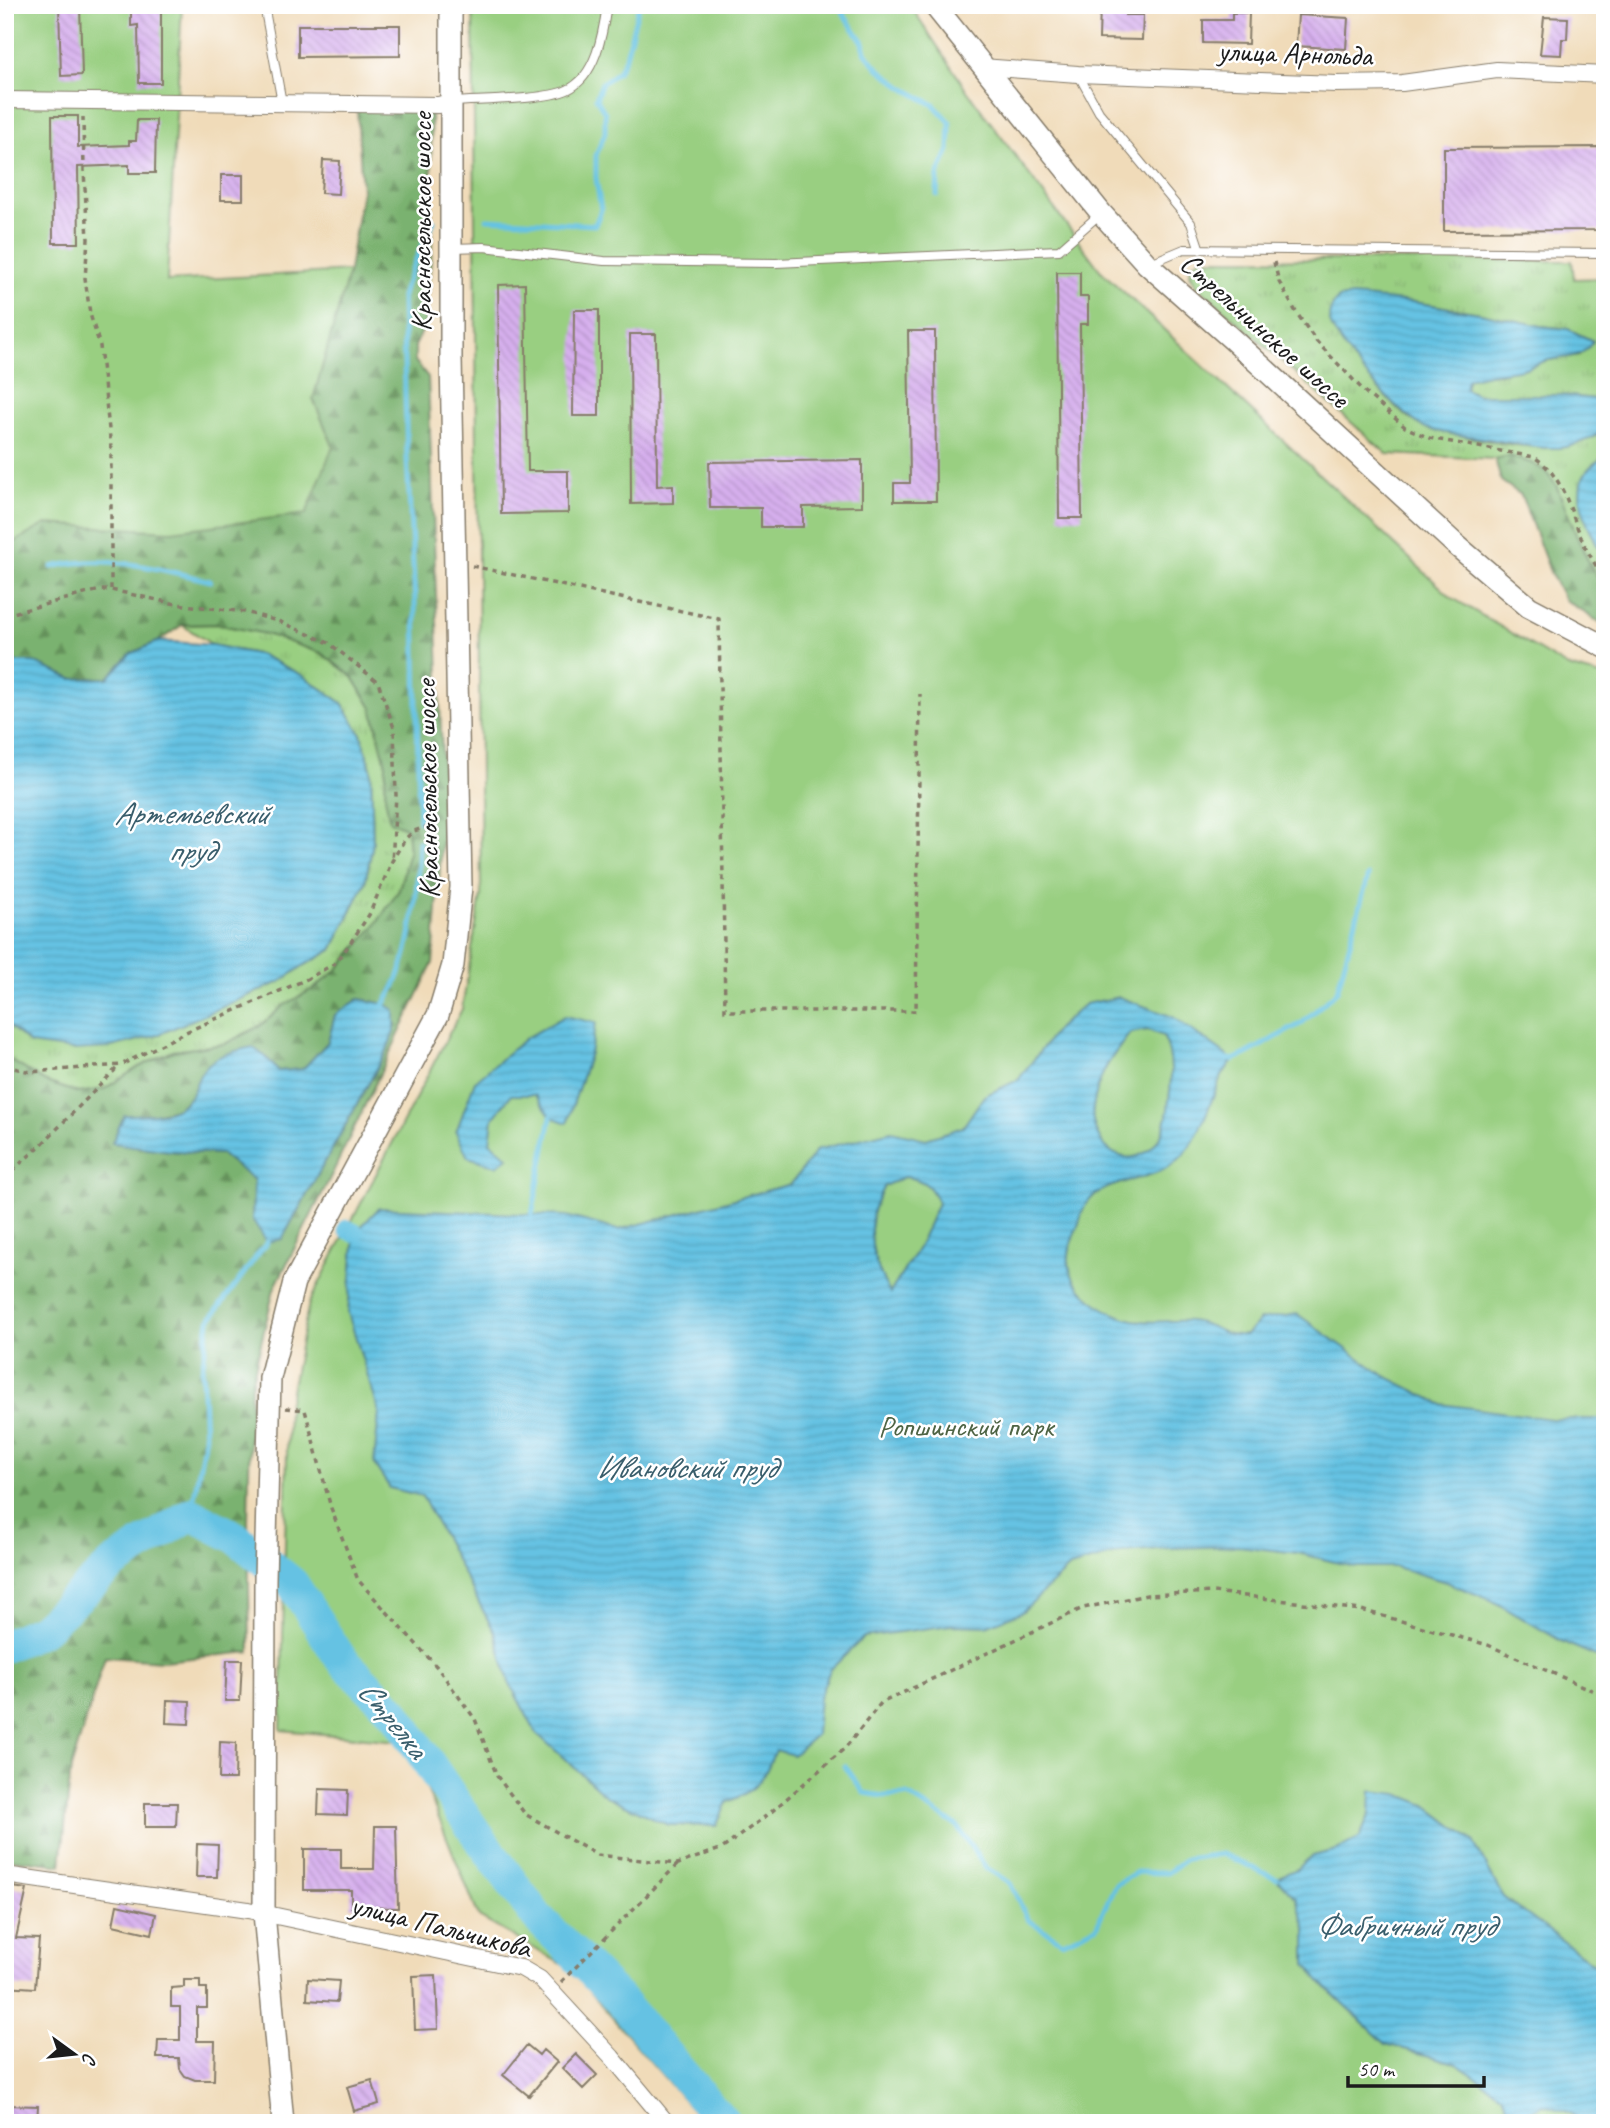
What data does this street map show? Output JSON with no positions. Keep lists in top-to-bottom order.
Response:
{
  "streets": {
    "main road": ["Красносельское шоссе", "Стрельнинское шоссе"],
    "street": ["улица Арнольда", "улица Пальчикова"]
  },
  "crossings": [
    ["улица Арнольда", "Стрельнинское шоссе"],
    ["Красносельское шоссе", "улица Пальчикова"]
  ],
  "water": [
    "Артемьевский пруд",
    "Ивановский пруд",
    "Стрелка",
    "Фабричный пруд"
  ],
  "parks": ["Ропшинский парк"],
  "scale_bar": "50 m",
  "north": "right"
}
